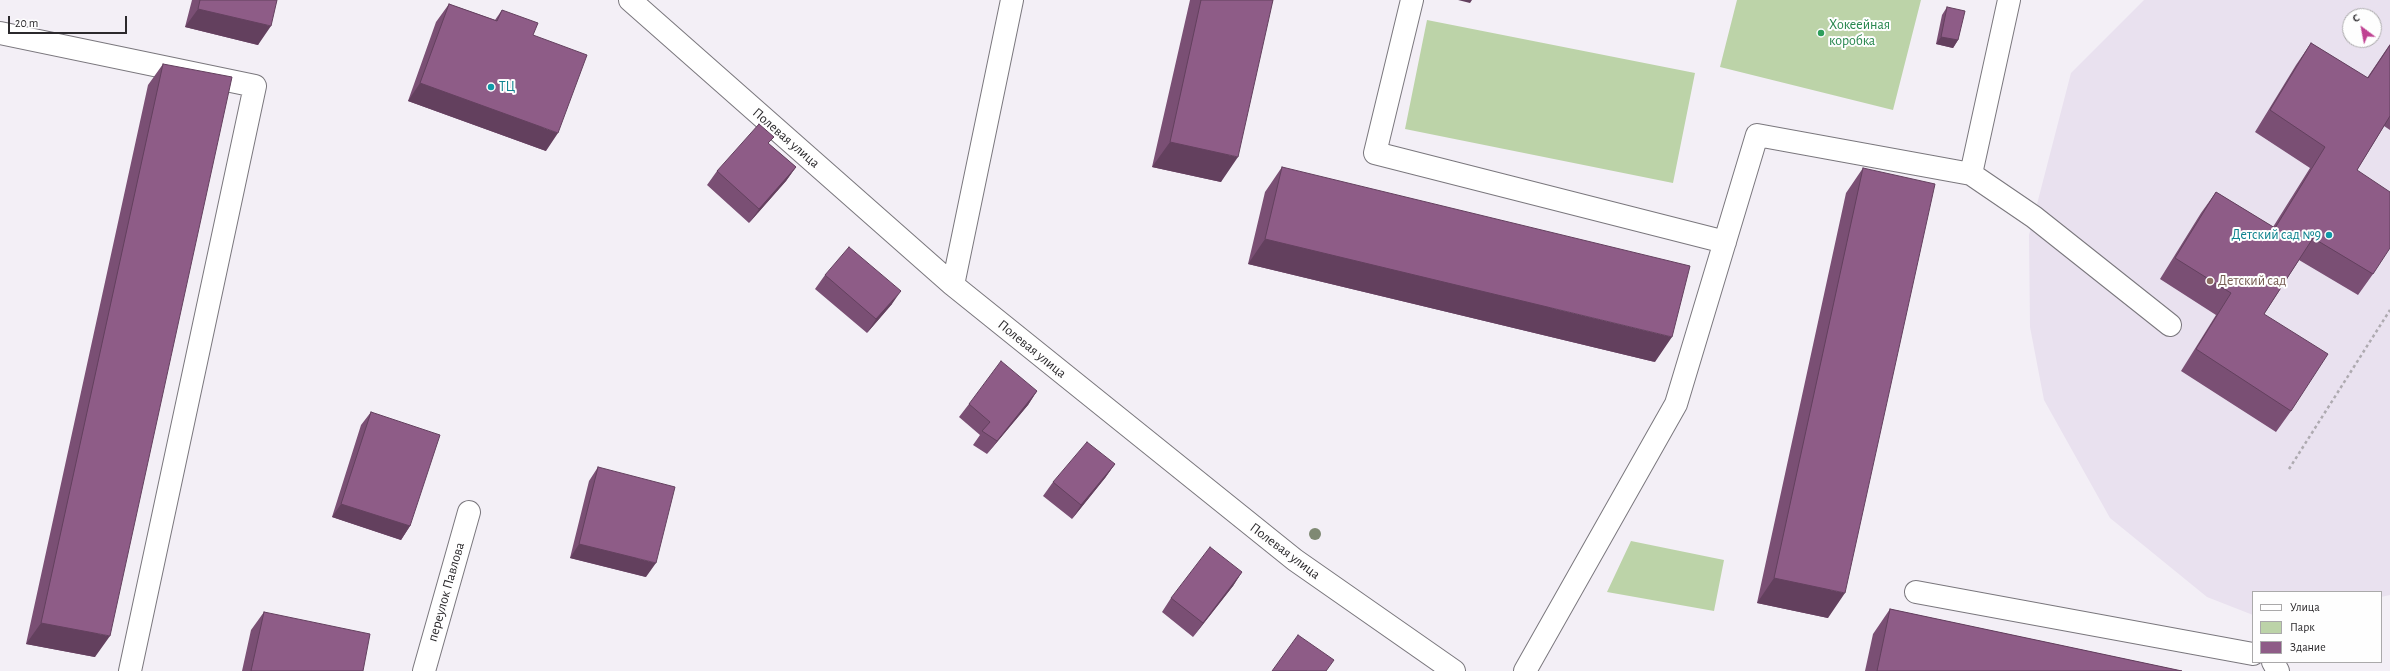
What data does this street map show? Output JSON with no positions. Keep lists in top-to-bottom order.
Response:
{
  "streets": {
    "street": ["Полевая улица", "переулок Павлова"]
  },
  "places": [
    "Хокеейная коробка",
    "ТЦ",
    "Детский сад №9",
    "Детский сад"
  ],
  "legend": ["Улица", "Парк", "Здание"],
  "scale_bar": "20 m",
  "north": "top left"
}
